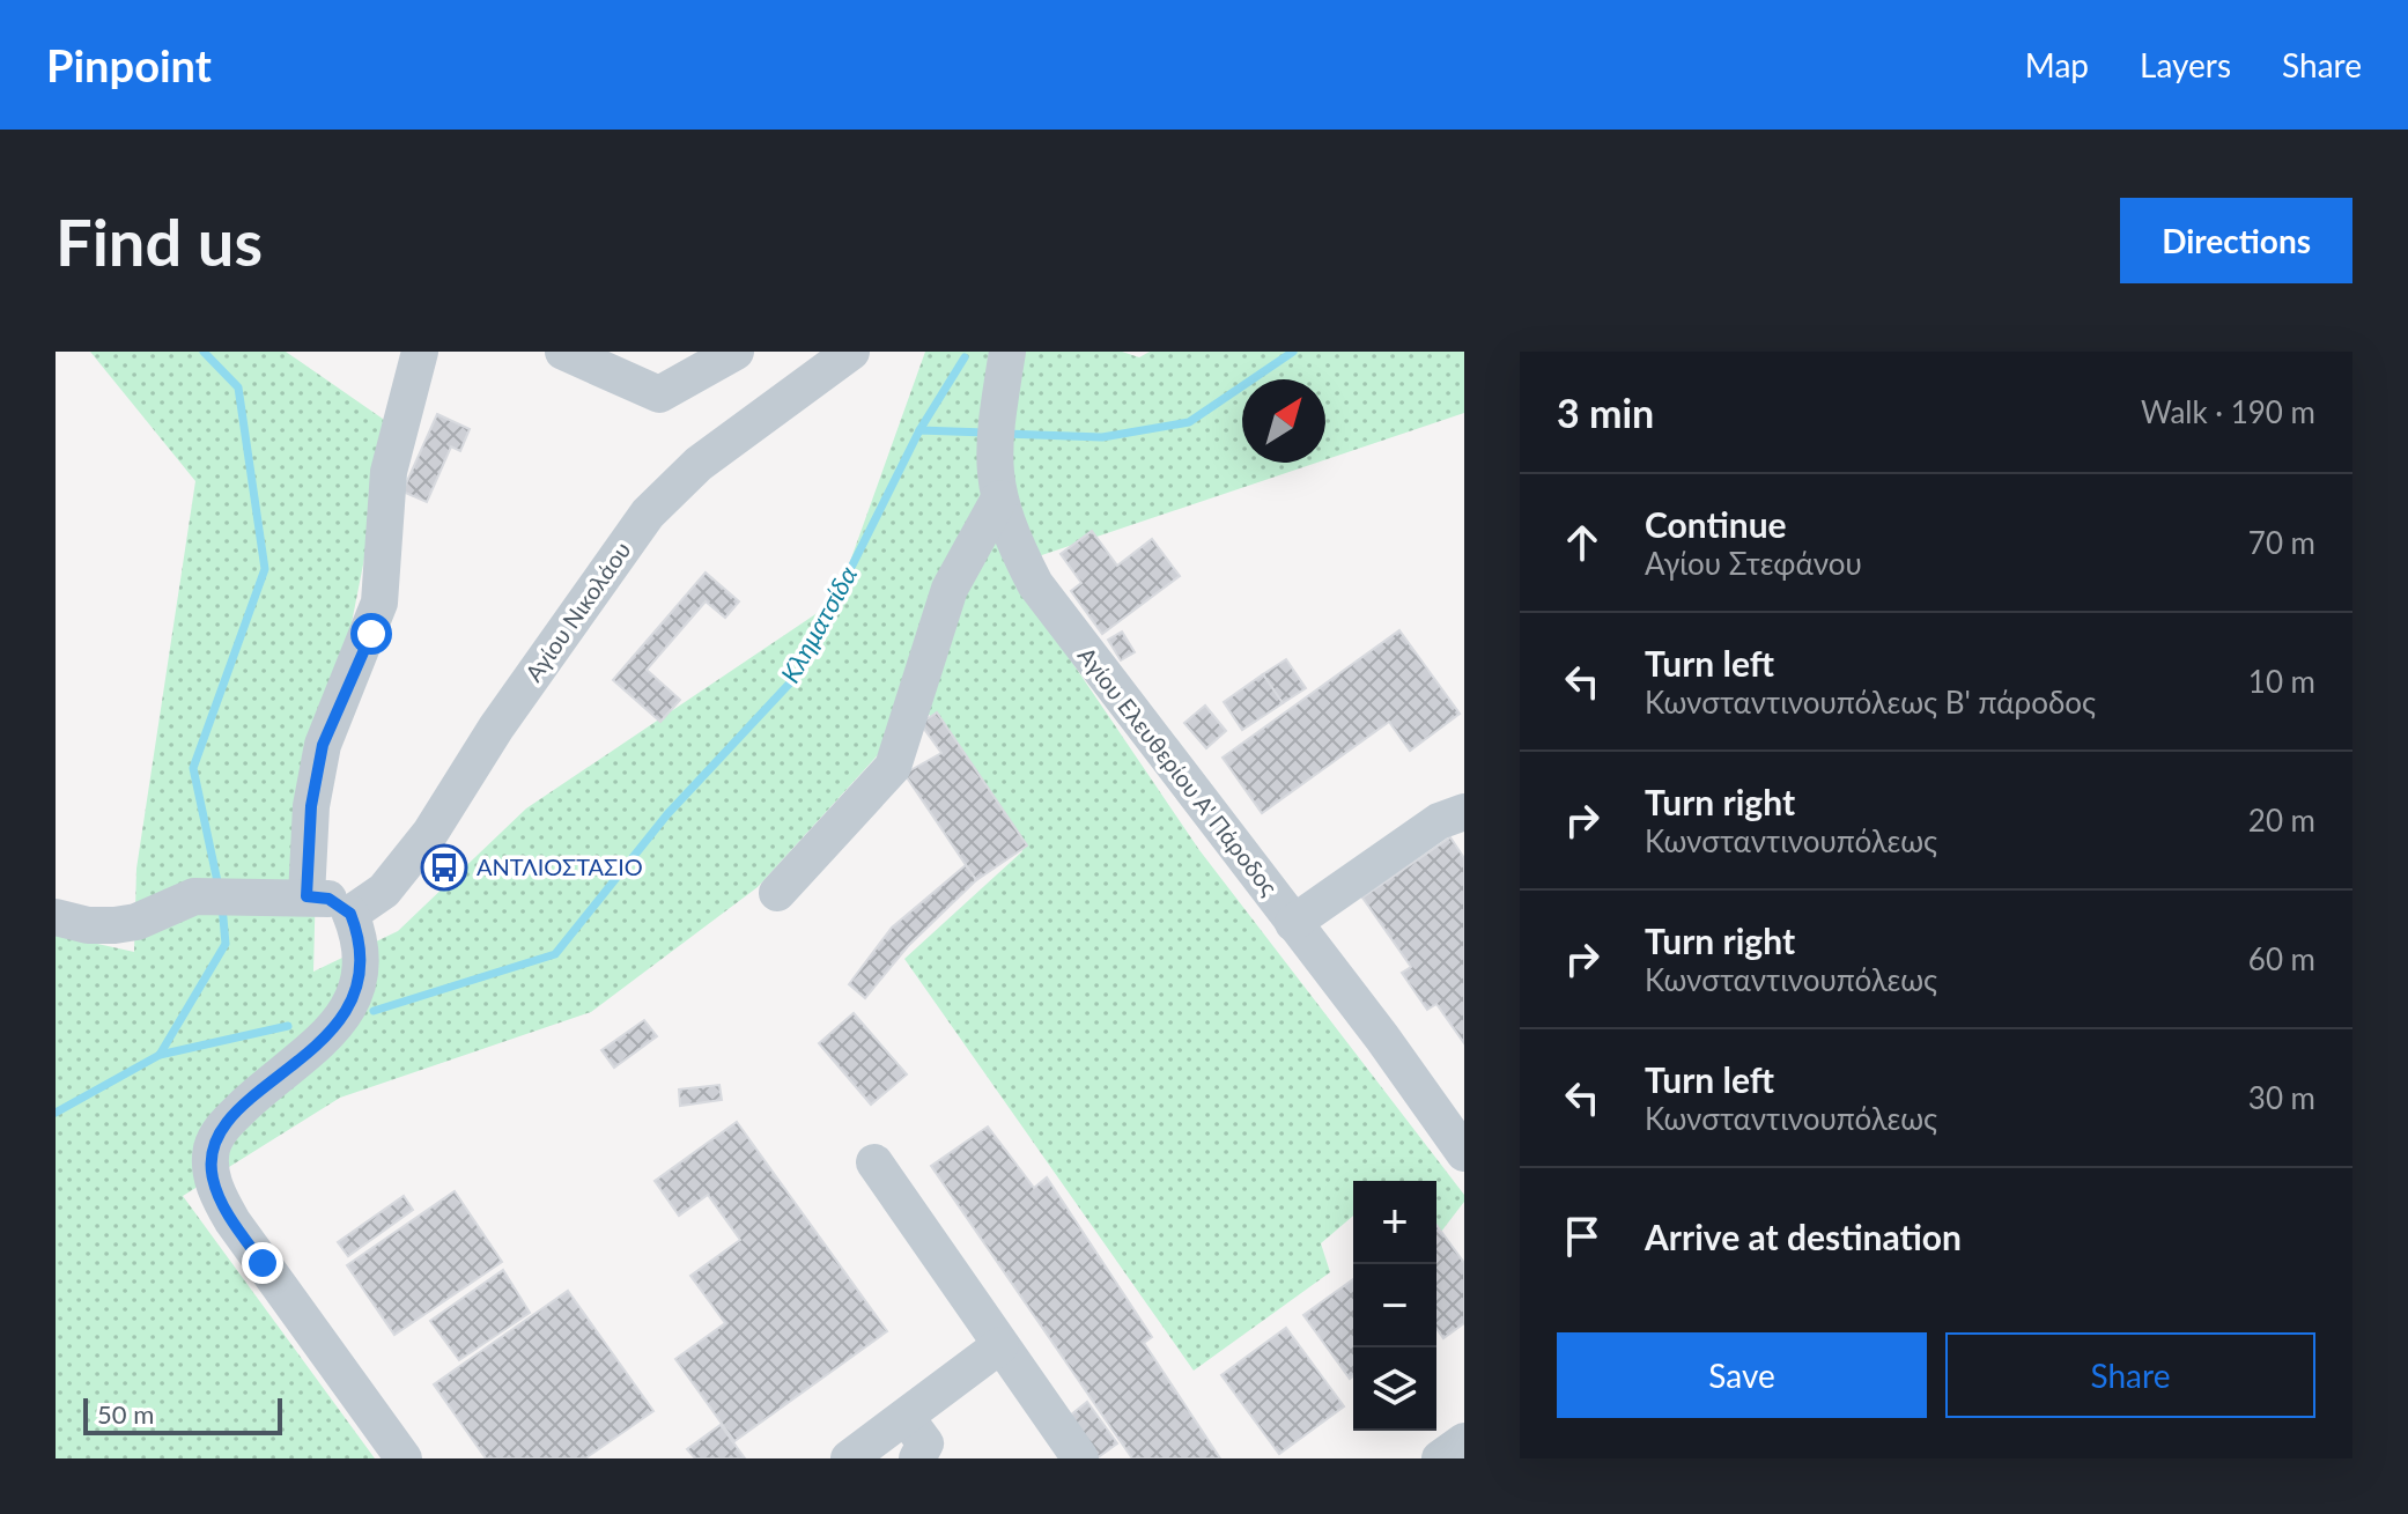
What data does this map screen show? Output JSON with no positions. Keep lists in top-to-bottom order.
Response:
{
  "streets": {
    "street": ["Αγίου Νικολάου", "Αγίου Ελευθερίου Α' Πάροδος"]
  },
  "water": ["Κληματσίδα"],
  "places": {
    "bus stop": ["ΑΝΤΛΙΟΣΤΑΣΙΟ"]
  },
  "scale_bar": "50 m",
  "north": "top right",
  "page": {
    "header": "Pinpoint",
    "nav": ["Map", "Layers", "Share"],
    "buttons": [
      "Directions",
      ["Save", "Share"]
    ],
    "title": "Find us",
    "heading": ["3 min", "Walk · 190 m"],
    "list": [
      ["Continue", "Αγίου Στεφάνου", "70 m"],
      ["Turn left", "Κωνσταντινουπόλεως Β' πάροδος", "10 m"],
      ["Turn right", "Κωνσταντινουπόλεως", "20 m"],
      ["Turn right", "Κωνσταντινουπόλεως", "60 m"],
      ["Turn left", "Κωνσταντινουπόλεως", "30 m"],
      "Arrive at destination"
    ],
    "map_buttons": ["+", "−"],
    "scale": "50 m"
  }
}
